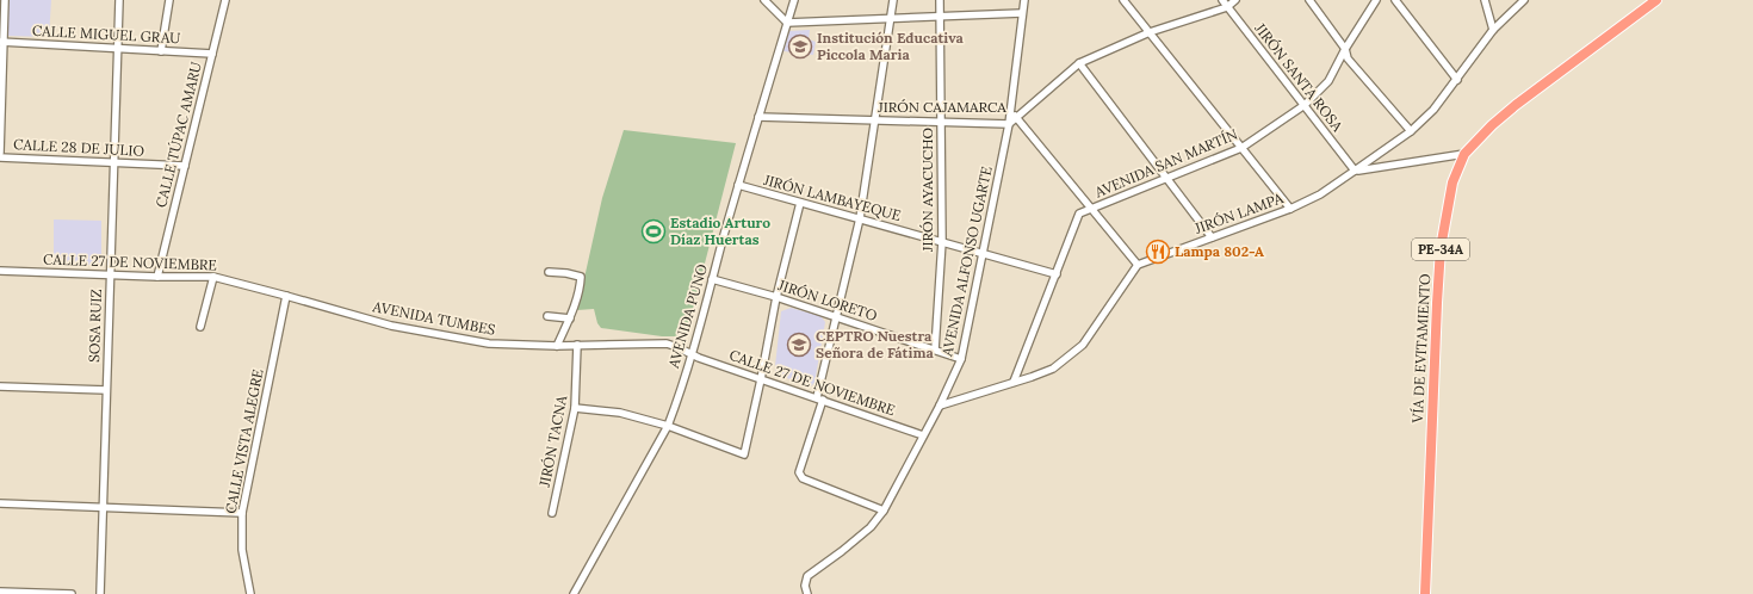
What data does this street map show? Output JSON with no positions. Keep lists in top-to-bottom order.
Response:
{
  "streets": {
    "highway": ["PE-34A", "VÍA DE EVITAMIENTO"],
    "street": [
      "CALLE MIGUEL GRAU",
      "JIRÓN SANTA ROSA",
      "JIRÓN CAJAMARCA",
      "CALLE TÚPAC AMARU",
      "CALLE 28 DE JULIO",
      "AVENIDA SAN MARTÍN",
      "JIRÓN AYACUCHO",
      "JIRÓN LAMBAYEQUE",
      "JIRÓN LAMPA",
      "AVENIDA ALFONSO UGARTE",
      "CALLE 27 DE NOVIEMBRE",
      "JIRÓN LORETO",
      "AVENIDA PUNO",
      "AVENIDA TUMBES",
      "SOSA RUIZ",
      "CALLE VISTA ALEGRE",
      "JIRÓN TACNA"
    ]
  },
  "crossings": [
    ["CALLE MIGUEL GRAU", "CALLE TÚPAC AMARU"],
    ["CALLE MIGUEL GRAU", "SOSA RUIZ"],
    ["JIRÓN SANTA ROSA", "JIRÓN CAJAMARCA"],
    ["JIRÓN SANTA ROSA", "AVENIDA SAN MARTÍN"],
    ["JIRÓN SANTA ROSA", "JIRÓN LAMPA"],
    ["JIRÓN CAJAMARCA", "JIRÓN AYACUCHO"],
    ["JIRÓN CAJAMARCA", "AVENIDA ALFONSO UGARTE"],
    ["JIRÓN CAJAMARCA", "AVENIDA PUNO"],
    ["CALLE TÚPAC AMARU", "CALLE 28 DE JULIO"],
    ["CALLE TÚPAC AMARU", "CALLE 27 DE NOVIEMBRE"],
    ["CALLE 28 DE JULIO", "SOSA RUIZ"],
    ["AVENIDA SAN MARTÍN", "JIRÓN LAMBAYEQUE"],
    ["JIRÓN AYACUCHO", "JIRÓN LAMBAYEQUE"],
    ["JIRÓN AYACUCHO", "JIRÓN LORETO"],
    ["JIRÓN LAMBAYEQUE", "AVENIDA ALFONSO UGARTE"],
    ["JIRÓN LAMBAYEQUE", "AVENIDA PUNO"],
    ["AVENIDA ALFONSO UGARTE", "CALLE 27 DE NOVIEMBRE"],
    ["AVENIDA ALFONSO UGARTE", "JIRÓN LORETO"],
    ["CALLE 27 DE NOVIEMBRE", "AVENIDA PUNO"],
    ["CALLE 27 DE NOVIEMBRE", "AVENIDA TUMBES"],
    ["CALLE 27 DE NOVIEMBRE", "SOSA RUIZ"],
    ["CALLE 27 DE NOVIEMBRE", "CALLE VISTA ALEGRE"],
    ["JIRÓN LORETO", "AVENIDA PUNO"],
    ["AVENIDA PUNO", "AVENIDA TUMBES"],
    ["AVENIDA TUMBES", "CALLE VISTA ALEGRE"],
    ["AVENIDA TUMBES", "JIRÓN TACNA"]
  ],
  "places": {
    "school or university": ["Institución Educativa Piccola Maria", "CEPTRO Nuestra Señora de Fátima"],
    "sports": ["Estadio Arturo Díaz Huertas"],
    "restaurant": ["Lampa 802-A"]
  }
}
